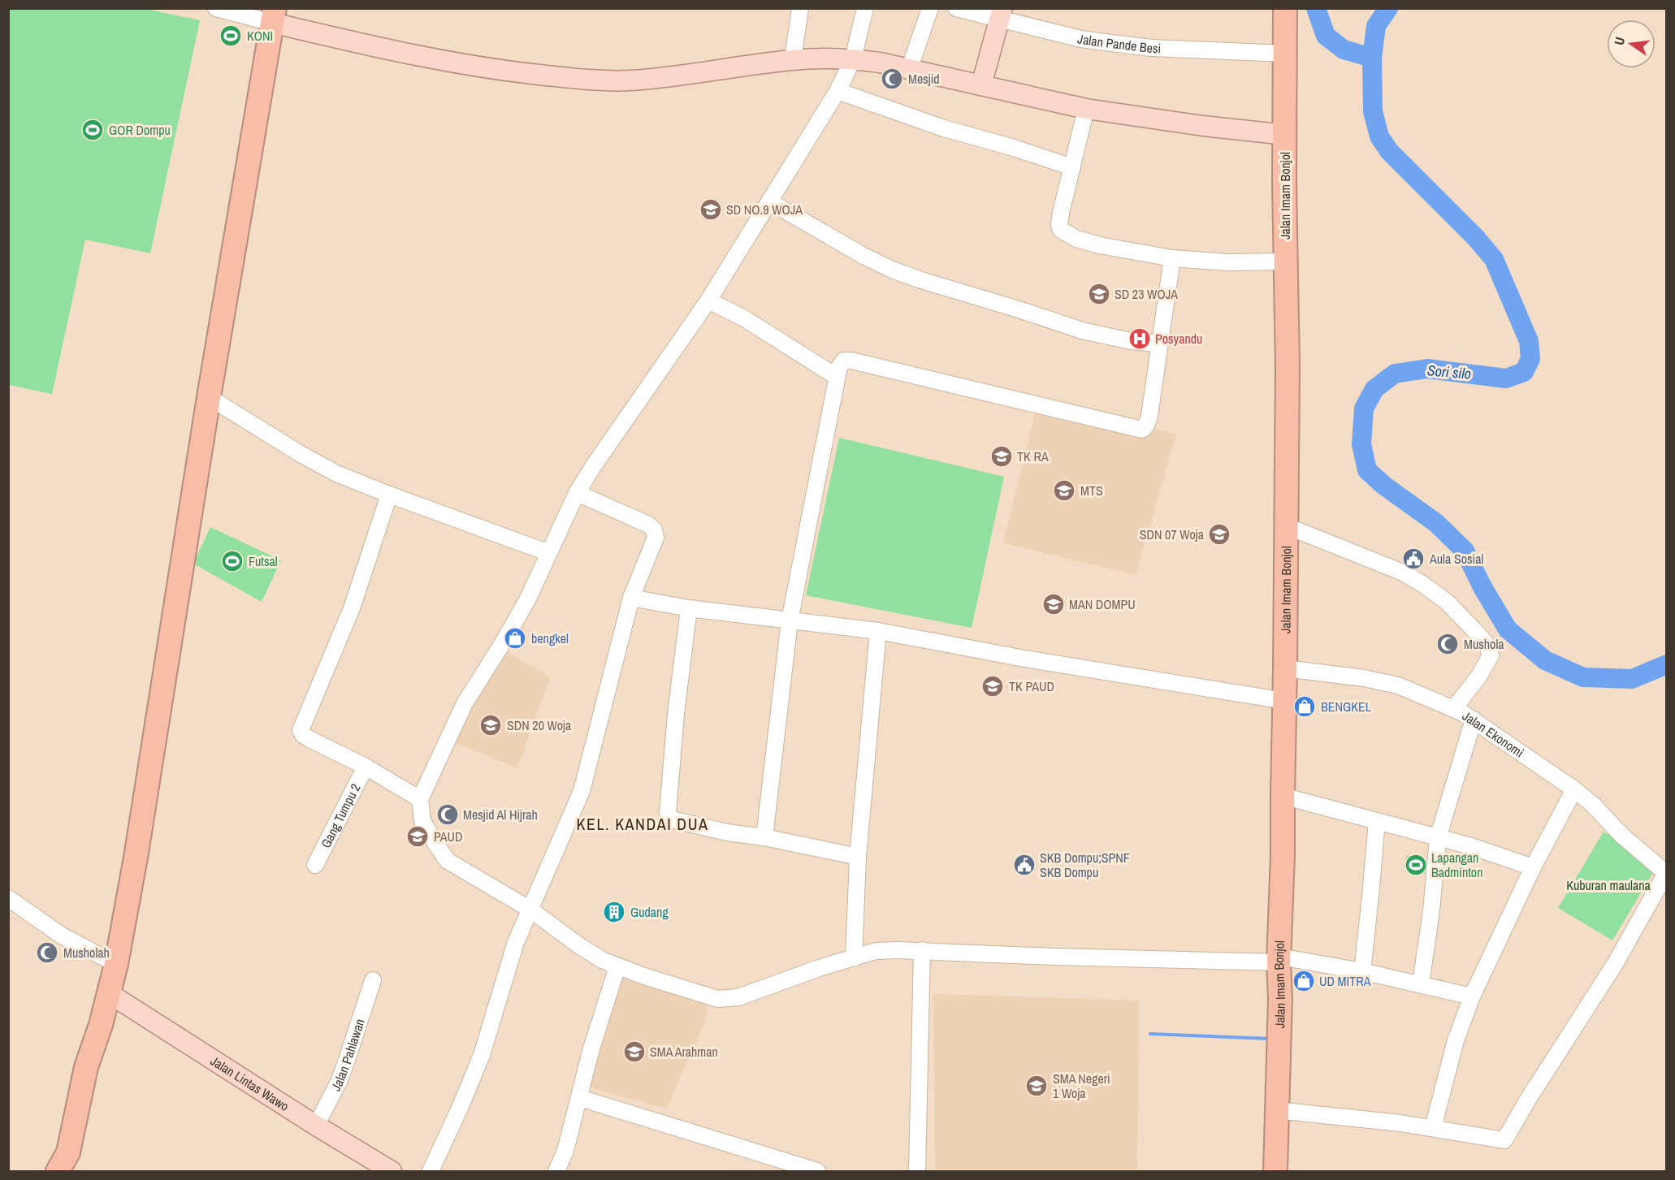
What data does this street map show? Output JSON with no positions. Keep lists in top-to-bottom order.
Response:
{
  "streets": {
    "highway": ["Jalan Imam Bonjol"],
    "main road": ["Jalan Lintas Wawo"],
    "street": [
      "Jalan Pande Besi",
      "Jalan Ekonomi",
      "Gang Tumpu 2",
      "Jalan Pahlawan"
    ]
  },
  "crossings": [
    ["Jalan Pande Besi", "Jalan Imam Bonjol"],
    ["Jalan Imam Bonjol", "Jalan Ekonomi"],
    ["Jalan Pahlawan", "Jalan Lintas Wawo"]
  ],
  "districts": ["KEL. KANDAI DUA"],
  "water": ["Sori silo"],
  "parks": ["Kuburan maulana"],
  "places": {
    "sports": [
      "KONI",
      "GOR Dompu",
      "Futsal",
      "Lapangan Badminton"
    ],
    "mosque": [
      "Mesjid",
      "Mushola",
      "Mesjid Al Hijrah",
      "Musholah"
    ],
    "school or university": [
      "SD NO.9 WOJA",
      "SD 23 WOJA",
      "TK RA",
      "MTS",
      "SDN 07 Woja",
      "MAN DOMPU",
      "TK PAUD",
      "SDN 20 Woja",
      "PAUD",
      "SMA Arahman",
      "SMA Negeri 1 Woja"
    ],
    "hospital": ["Posyandu"],
    "public building": ["Aula Sosial", "SKB Dompu;SPNF SKB Dompu"],
    "shop": ["bengkel", "BENGKEL", "UD MITRA"],
    "building": ["Gudang"]
  },
  "north": "left"
}
